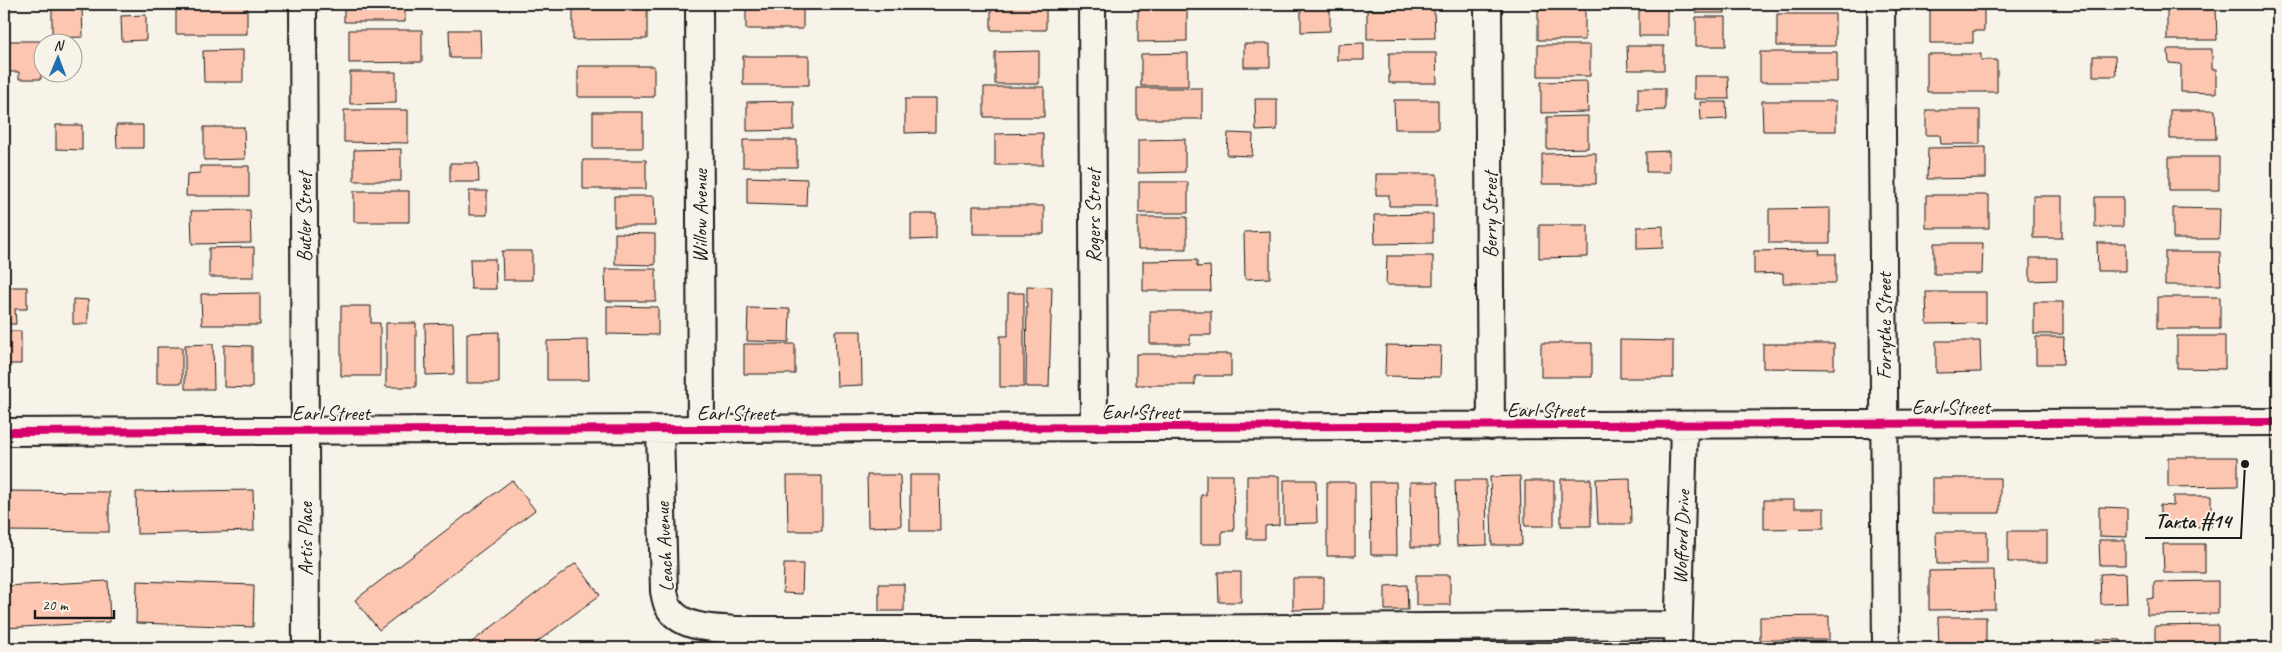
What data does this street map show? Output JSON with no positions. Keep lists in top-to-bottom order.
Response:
{
  "streets": {
    "street": [
      "Berry Street",
      "Willow Avenue",
      "Rogers Street",
      "Butler Street",
      "Forsythe Street",
      "Earl Street",
      "Wofford Drive",
      "Artis Place",
      "Leach Avenue"
    ]
  },
  "crossings": [
    ["Berry Street", "Earl Street"],
    ["Willow Avenue", "Earl Street"],
    ["Rogers Street", "Earl Street"],
    ["Butler Street", "Earl Street"],
    ["Butler Street", "Artis Place"],
    ["Forsythe Street", "Earl Street"],
    ["Earl Street", "Wofford Drive"],
    ["Earl Street", "Artis Place"],
    ["Earl Street", "Leach Avenue"],
    ["Wofford Drive", "Leach Avenue"]
  ],
  "places": ["Tarta #14"],
  "scale_bar": "20 m",
  "north": "top"
}
